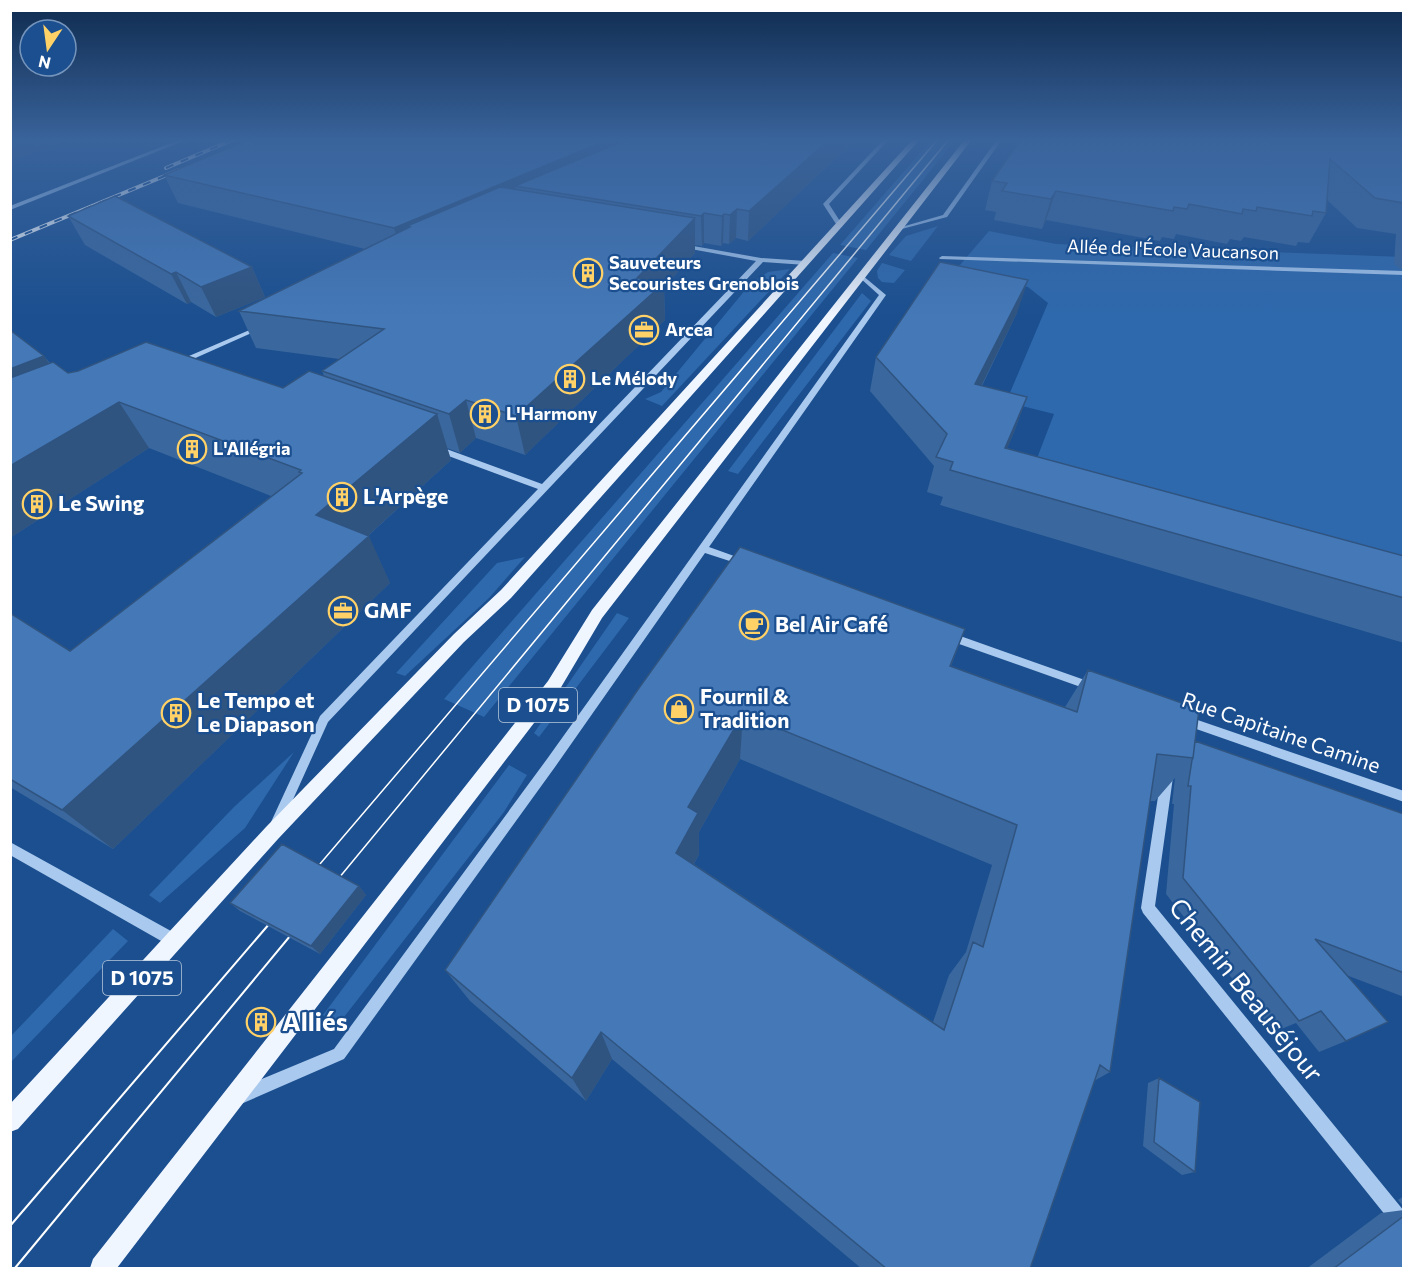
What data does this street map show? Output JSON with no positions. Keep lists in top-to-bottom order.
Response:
{
  "streets": {
    "main road": ["D 1075"],
    "street": ["Allée de l'École Vaucanson", "Rue Capitaine Camine", "Chemin Beauséjour"]
  },
  "places": {
    "building": [
      "Sauveteurs Secouristes Grenoblois",
      "Le Mélody",
      "L'Harmony",
      "L'Allégria",
      "L'Arpège",
      "Le Swing",
      "Le Tempo et Le Diapason",
      "Alliés"
    ],
    "office": ["Arcea", "GMF"],
    "cafe": ["Bel Air Café"],
    "shop": ["Fournil & Tradition"]
  },
  "north": "bottom"
}
